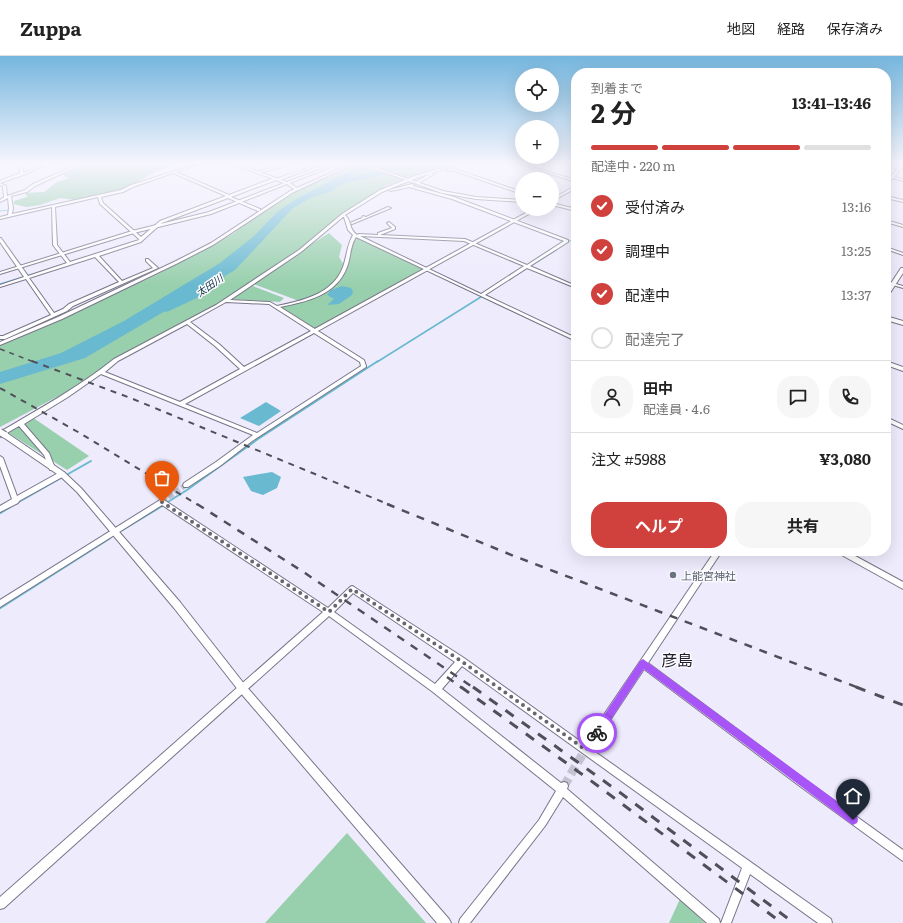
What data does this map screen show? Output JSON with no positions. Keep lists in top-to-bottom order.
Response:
{
  "districts": ["彦島"],
  "water": ["太田川"],
  "places": ["上能宮神社"],
  "page": {
    "header": "Zuppa",
    "nav": ["地図", "経路", "保存済み"],
    "map_buttons": ["+", "−"],
    "heading": ["2 分", "到着まで", "13:41–13:46"],
    "panel": [
      "田中",
      "配達員 · 4.6",
      "注文 #5988",
      "¥3,080"
    ],
    "bar": "配達中 · 220 m",
    "list": [
      ["受付済み", "13:16"],
      ["調理中", "13:25"],
      ["配達中", "13:37"],
      "配達完了"
    ],
    "buttons": ["ヘルプ", "共有"]
  }
}
